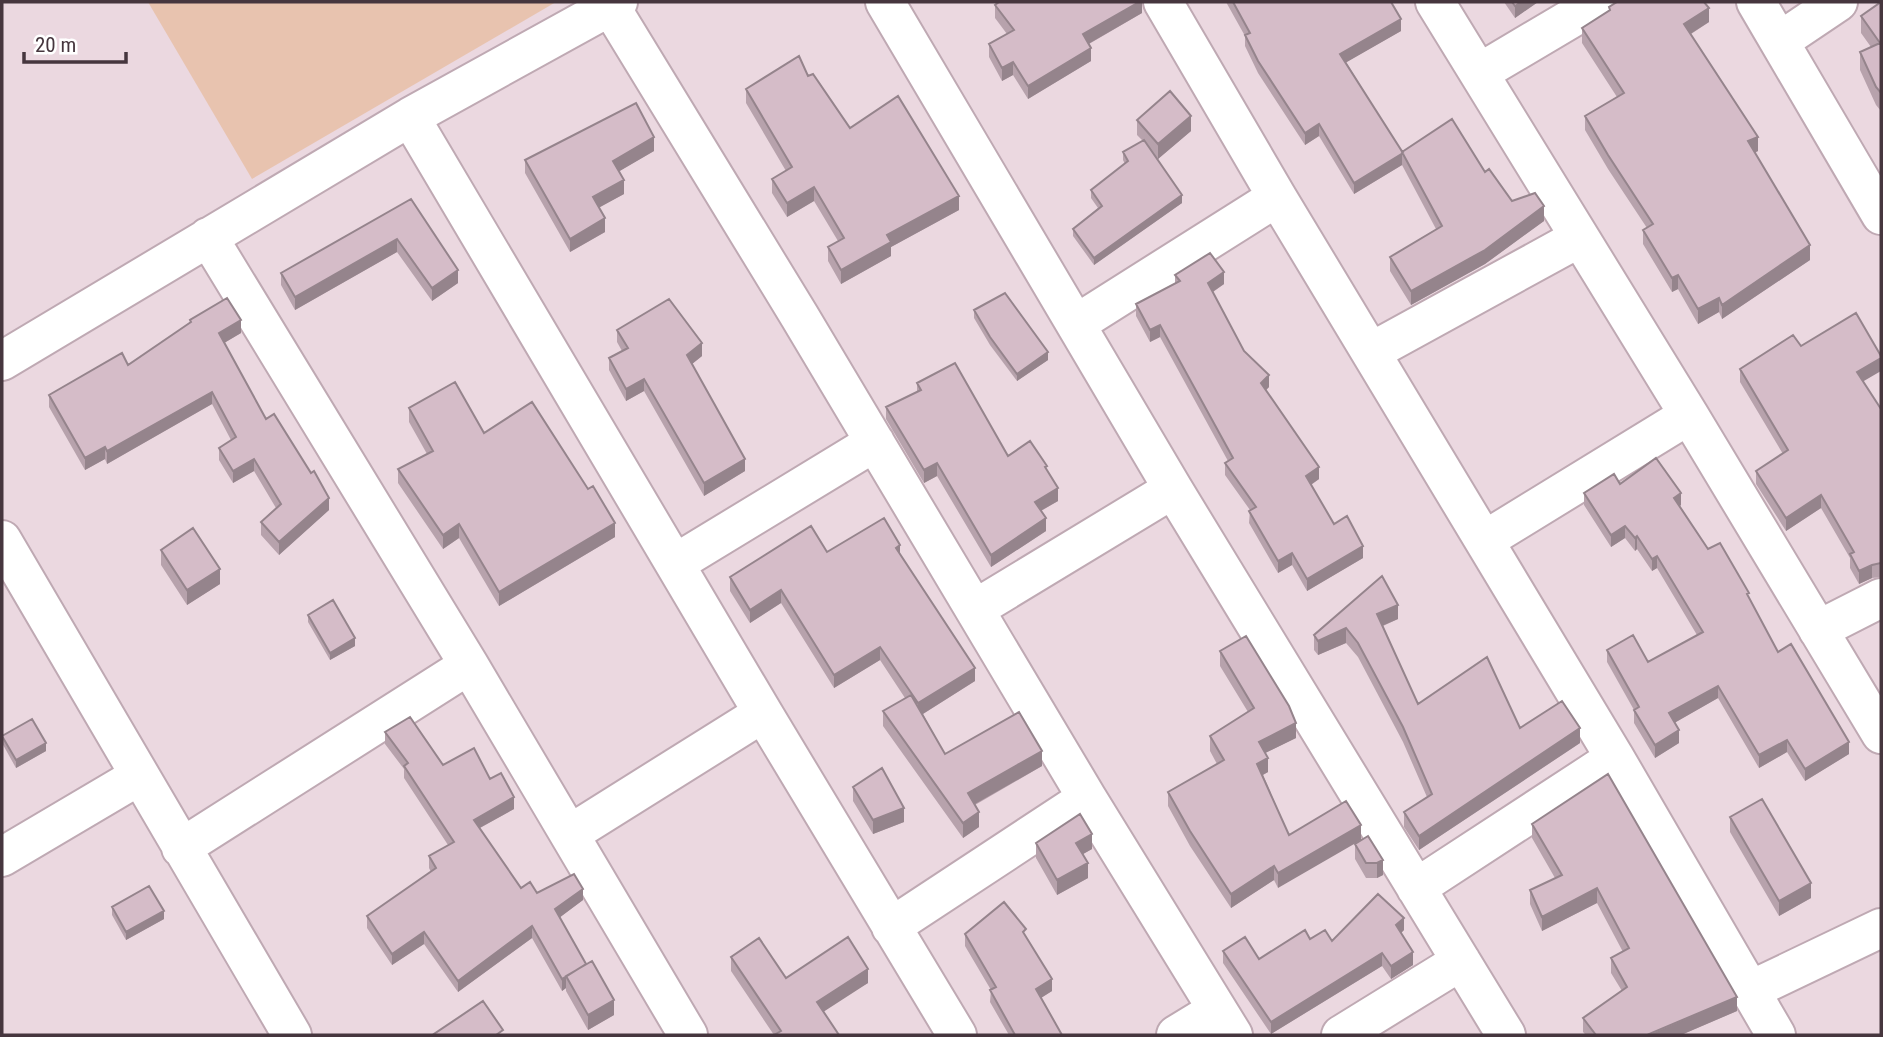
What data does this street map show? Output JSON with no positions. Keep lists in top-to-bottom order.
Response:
{
  "scale_bar": "20 m"
}
